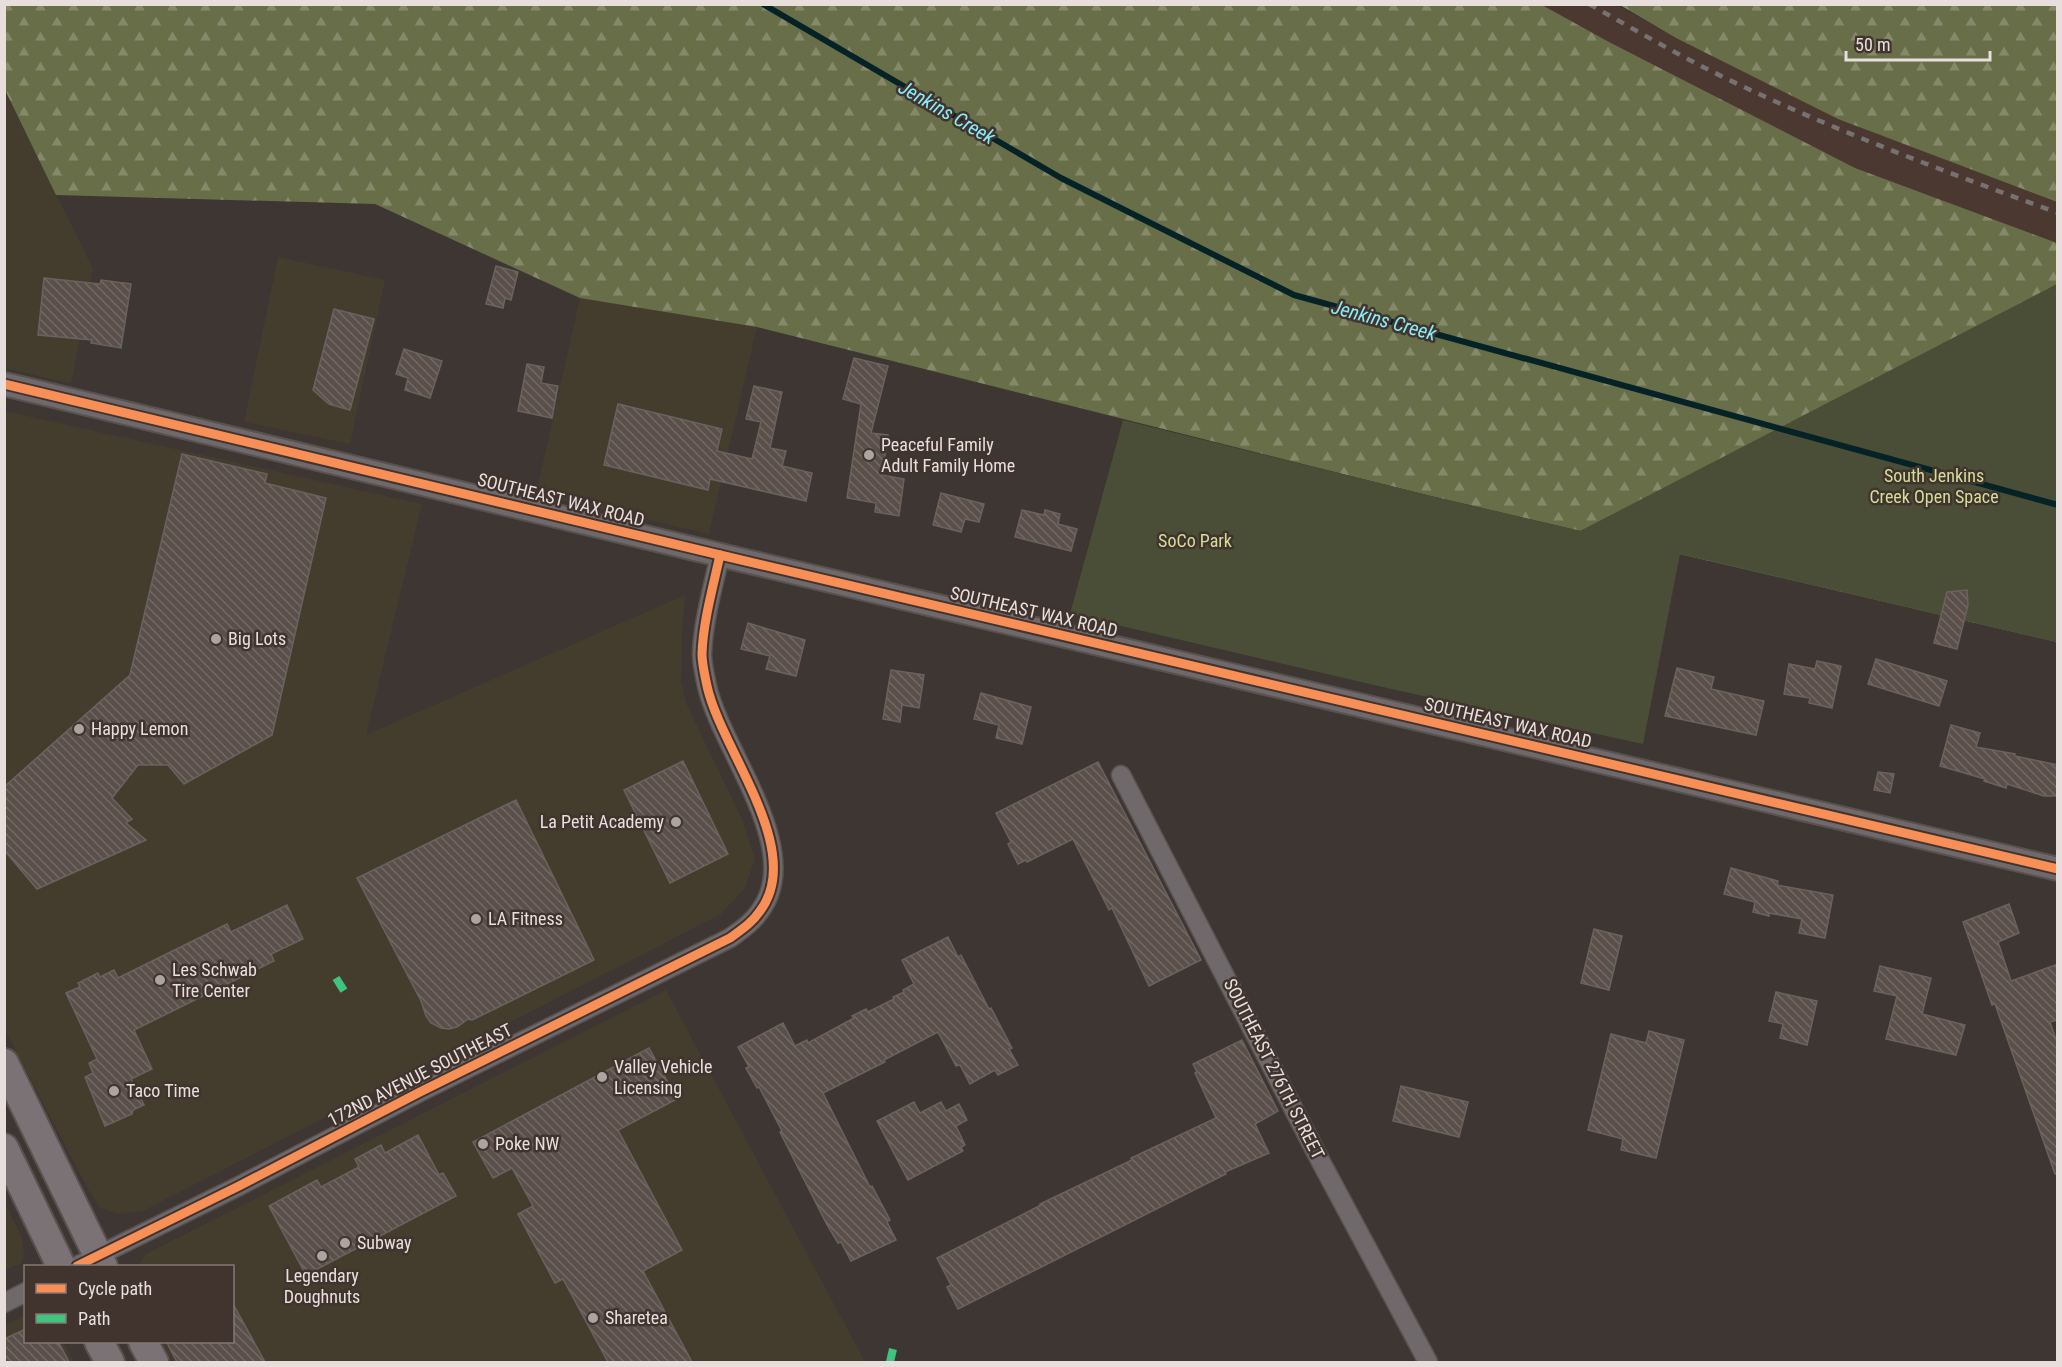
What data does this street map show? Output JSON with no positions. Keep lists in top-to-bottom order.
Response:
{
  "streets": {
    "street": ["SOUTHEAST WAX ROAD", "SOUTHEAST 276TH STREET", "172ND AVENUE SOUTHEAST"]
  },
  "crossings": [
    ["SOUTHEAST WAX ROAD", "172ND AVENUE SOUTHEAST"]
  ],
  "water": ["Jenkins Creek"],
  "parks": ["South Jenkins Creek Open Space", "SoCo Park"],
  "places": [
    "Peaceful Family Adult Family Home",
    "Big Lots",
    "Happy Lemon",
    "La Petit Academy",
    "LA Fitness",
    "Les Schwab Tire Center",
    "Valley Vehicle Licensing",
    "Taco Time",
    "Poke NW",
    "Subway",
    "Legendary Doughnuts",
    "Sharetea"
  ],
  "legend": ["Cycle path", "Path"],
  "scale_bar": "50 m"
}
